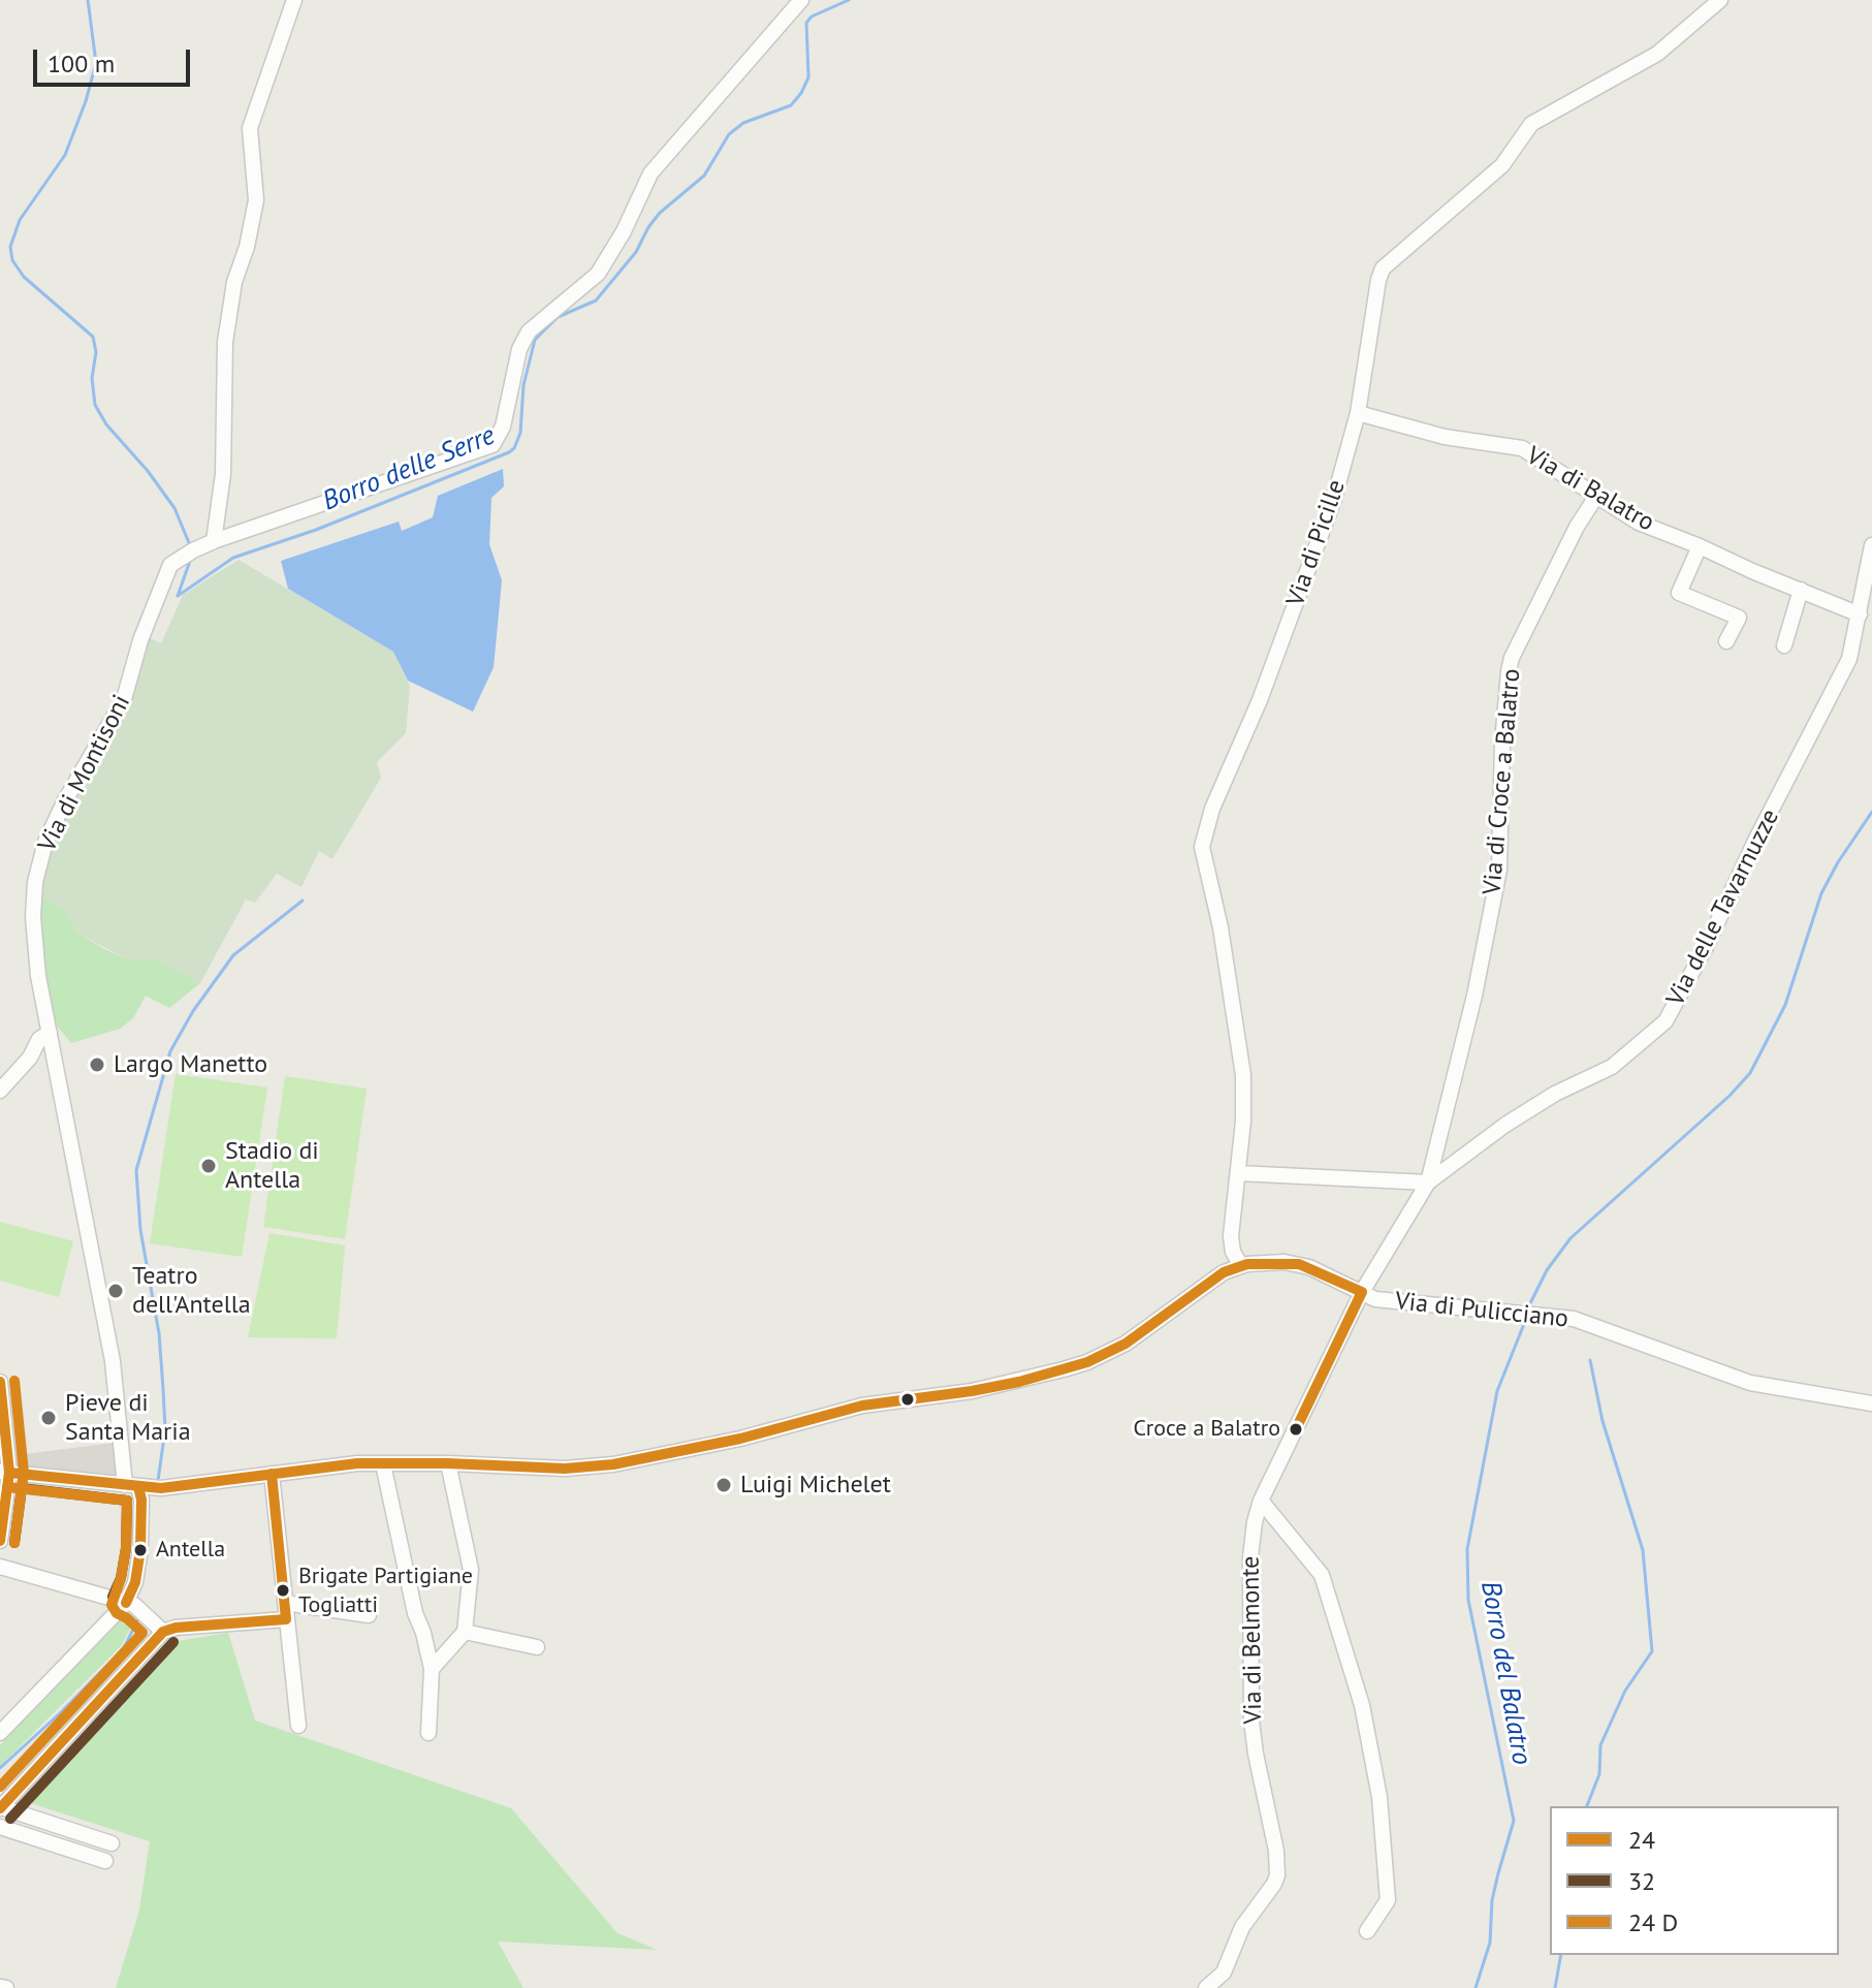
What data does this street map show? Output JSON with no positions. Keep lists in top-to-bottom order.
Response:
{
  "streets": {
    "street": [
      "Via di Balatro",
      "Via di Picille",
      "Via di Montisoni",
      "Via di Croce a Balatro",
      "Via delle Tavarnuzze",
      "Via di Pulicciano",
      "Via di Belmonte"
    ]
  },
  "crossings": [
    ["Via di Balatro", "Via di Picille"],
    ["Via di Balatro", "Via di Croce a Balatro"],
    ["Via di Balatro", "Via delle Tavarnuzze"],
    ["Via di Picille", "Via di Pulicciano"],
    ["Via di Montisoni", "Via di Pulicciano"],
    ["Via di Croce a Balatro", "Via delle Tavarnuzze"],
    ["Via delle Tavarnuzze", "Via di Pulicciano"],
    ["Via delle Tavarnuzze", "Via di Belmonte"],
    ["Via di Pulicciano", "Via di Belmonte"]
  ],
  "water": ["Borro delle Serre", "Borro del Balatro"],
  "places": [
    "Largo Manetto",
    "Stadio di Antella",
    "Teatro dell'Antella",
    "Pieve di Santa Maria",
    "Croce a Balatro",
    "Luigi Michelet",
    "Antella",
    "Brigate Partigiane Togliatti"
  ],
  "lines": ["transit line 24", "transit line 32"],
  "legend": ["24", "32", "24 D"],
  "scale_bar": "100 m"
}
